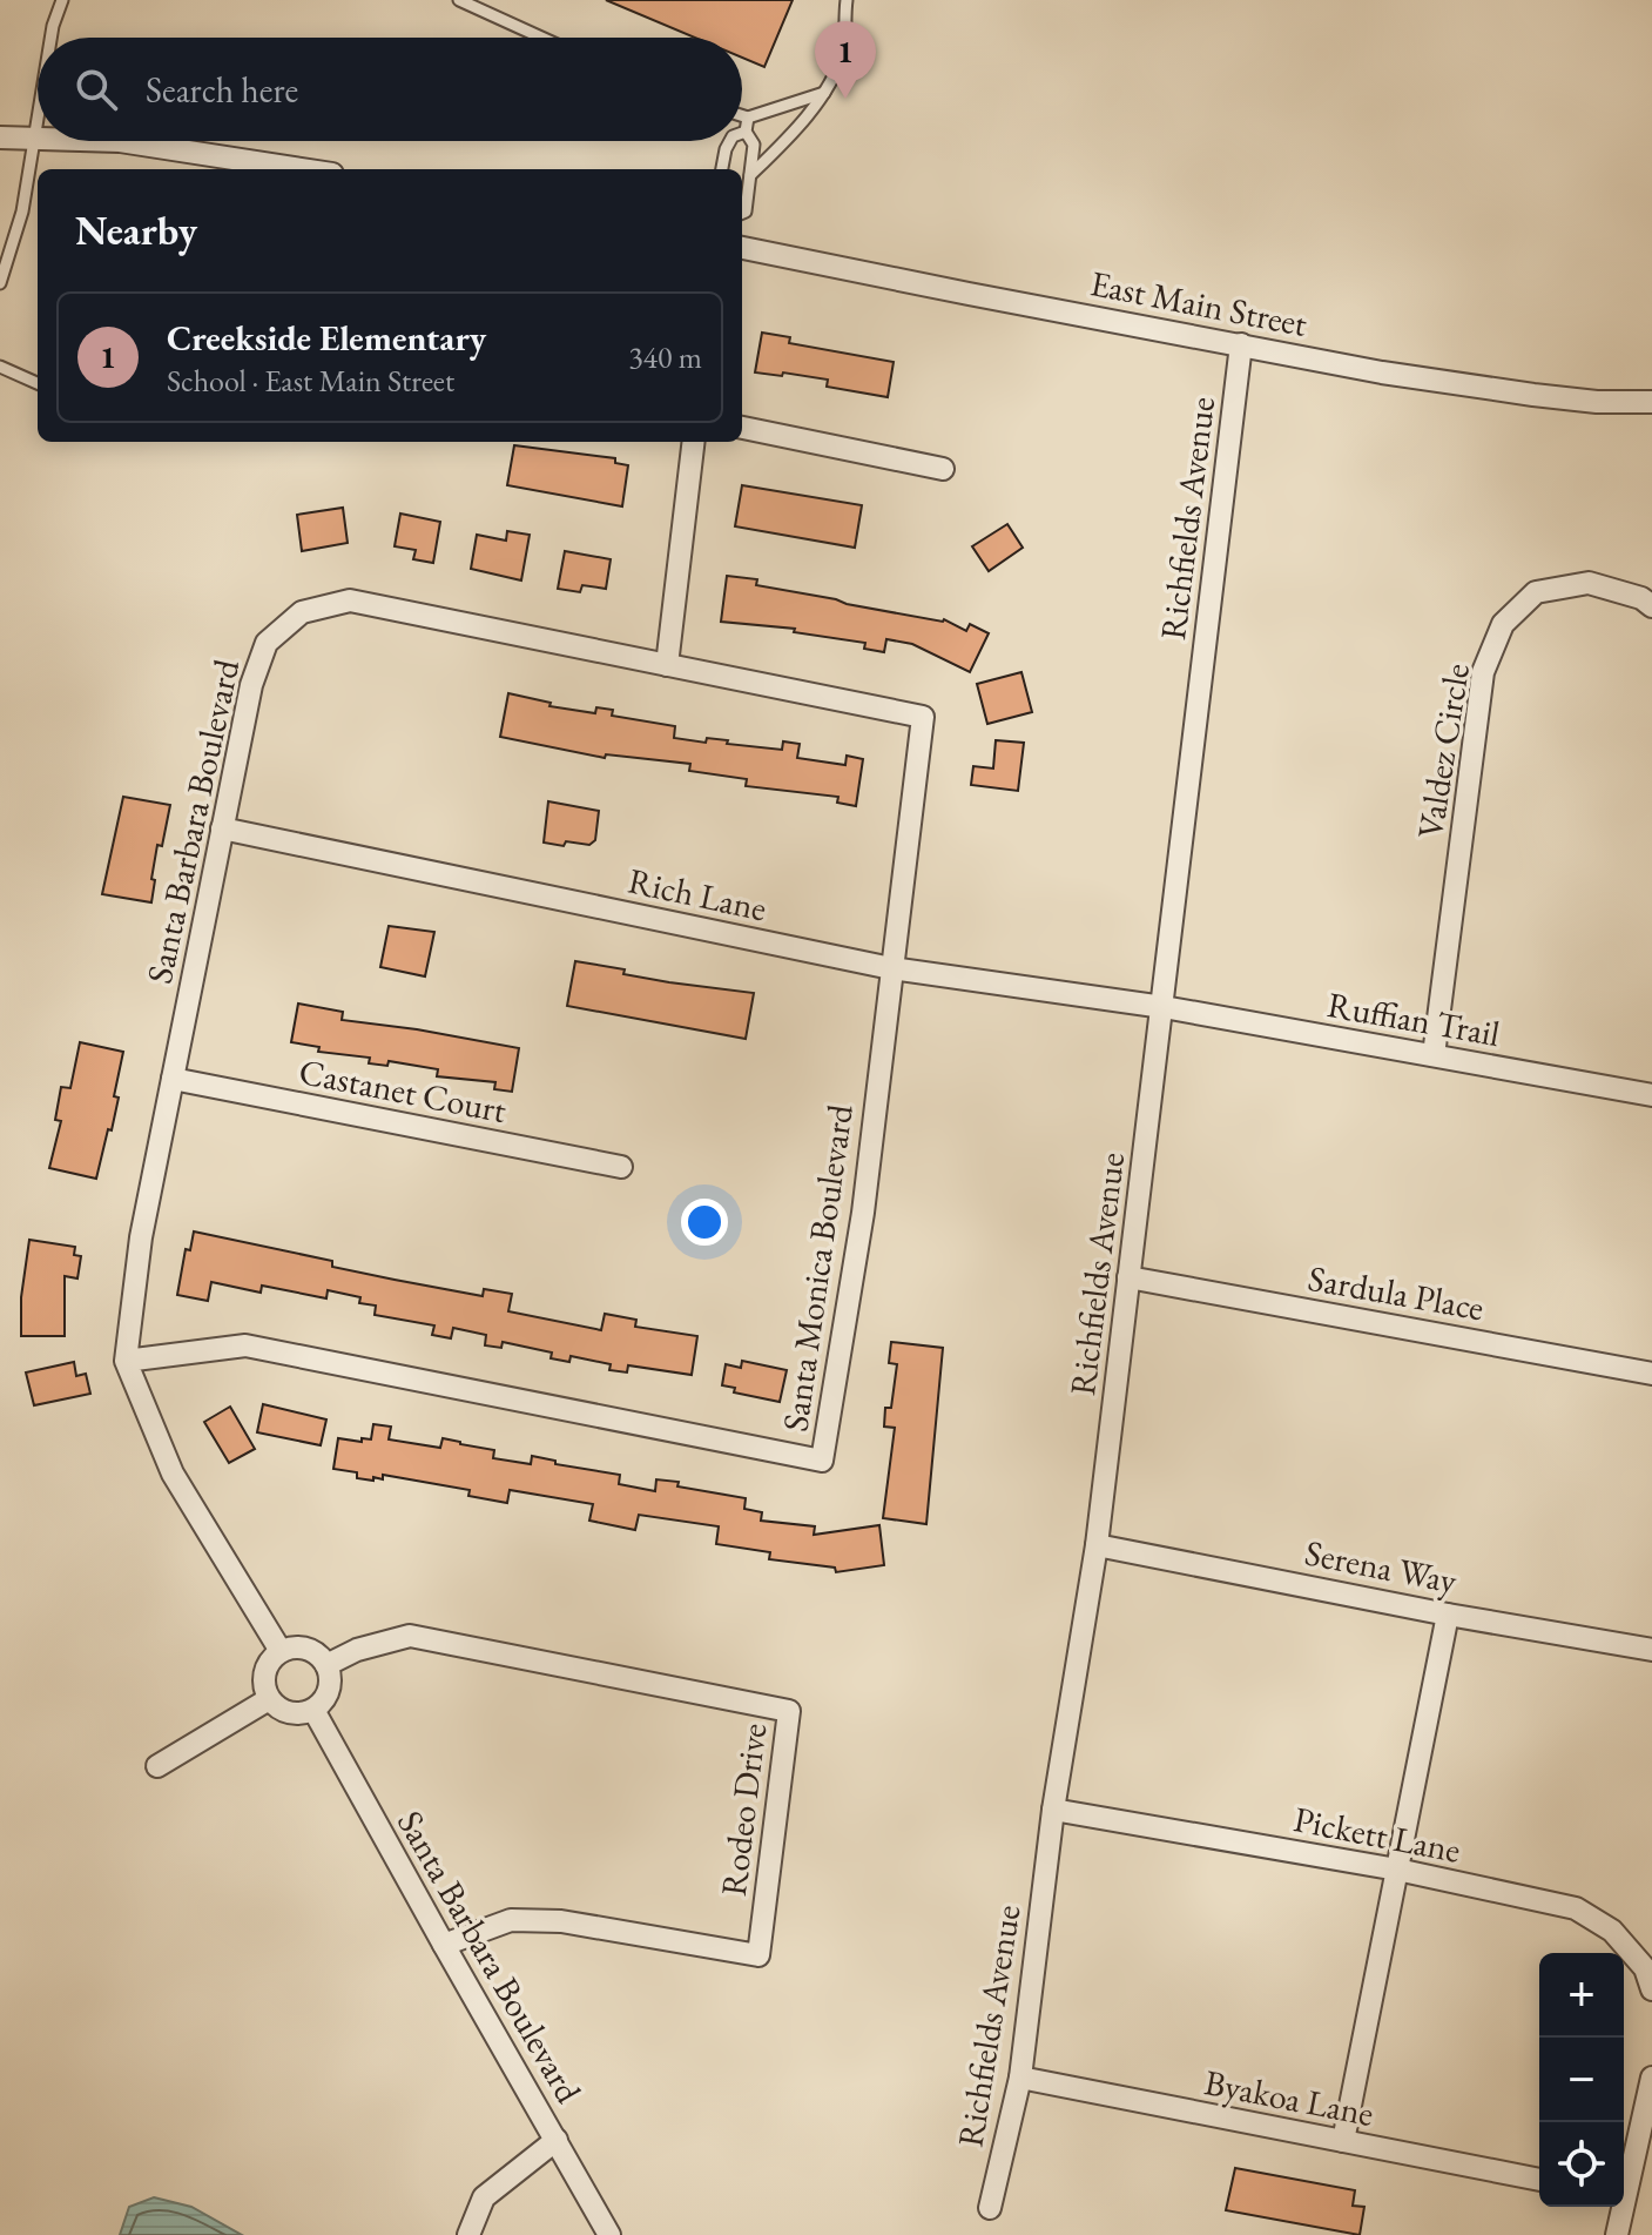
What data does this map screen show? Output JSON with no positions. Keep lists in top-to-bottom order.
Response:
{
  "streets": {
    "street": [
      "East Main Street",
      "Richfields Avenue",
      "Valdez Circle",
      "Santa Barbara Boulevard",
      "Rich Lane",
      "Ruffian Trail",
      "Castanet Court",
      "Santa Monica Boulevard",
      "Sardula Place",
      "Serena Way",
      "Rodeo Drive",
      "Pickett Lane",
      "Byakoa Lane"
    ]
  },
  "crossings": [
    ["East Main Street", "Richfields Avenue"],
    ["Richfields Avenue", "Rich Lane"],
    ["Richfields Avenue", "Ruffian Trail"],
    ["Richfields Avenue", "Sardula Place"],
    ["Richfields Avenue", "Serena Way"],
    ["Richfields Avenue", "Pickett Lane"],
    ["Richfields Avenue", "Byakoa Lane"],
    ["Valdez Circle", "Ruffian Trail"],
    ["Santa Barbara Boulevard", "Rich Lane"],
    ["Santa Barbara Boulevard", "Castanet Court"],
    ["Santa Barbara Boulevard", "Santa Monica Boulevard"],
    ["Santa Barbara Boulevard", "Rodeo Drive"],
    ["Rich Lane", "Ruffian Trail"],
    ["Rich Lane", "Santa Monica Boulevard"]
  ],
  "page": {
    "pins": "1",
    "search": "Search here",
    "heading": "Nearby",
    "list": [
      {
        "mark": "1",
        "name": "Creekside Elementary",
        "note": "School · East Main Street",
        "value": "340 m"
      }
    ],
    "map_buttons": ["+", "−"]
  }
}
